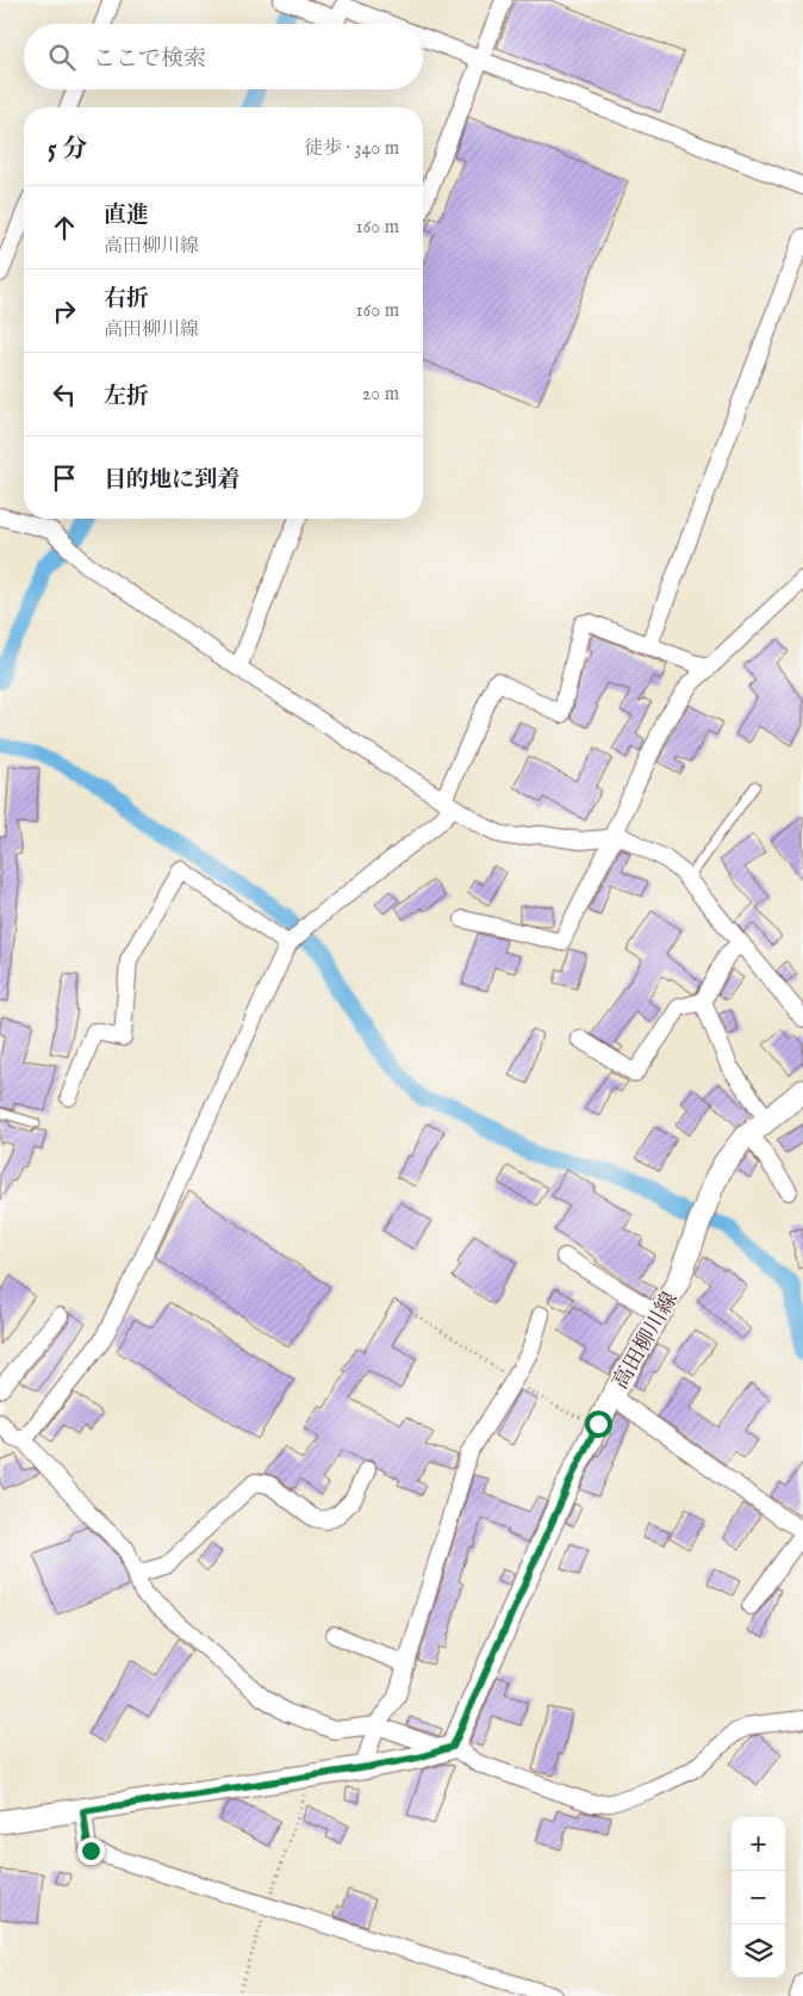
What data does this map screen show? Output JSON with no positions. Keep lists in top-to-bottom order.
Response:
{
  "streets": {
    "main road": ["高田柳川線"]
  },
  "page": {
    "search": "ここで検索",
    "heading": ["5 分", "徒歩 · 340 m"],
    "list": [
      ["直進", "高田柳川線", "160 m"],
      ["右折", "高田柳川線", "160 m"],
      ["左折", "20 m"],
      "目的地に到着"
    ],
    "map_buttons": ["+", "−"]
  }
}
